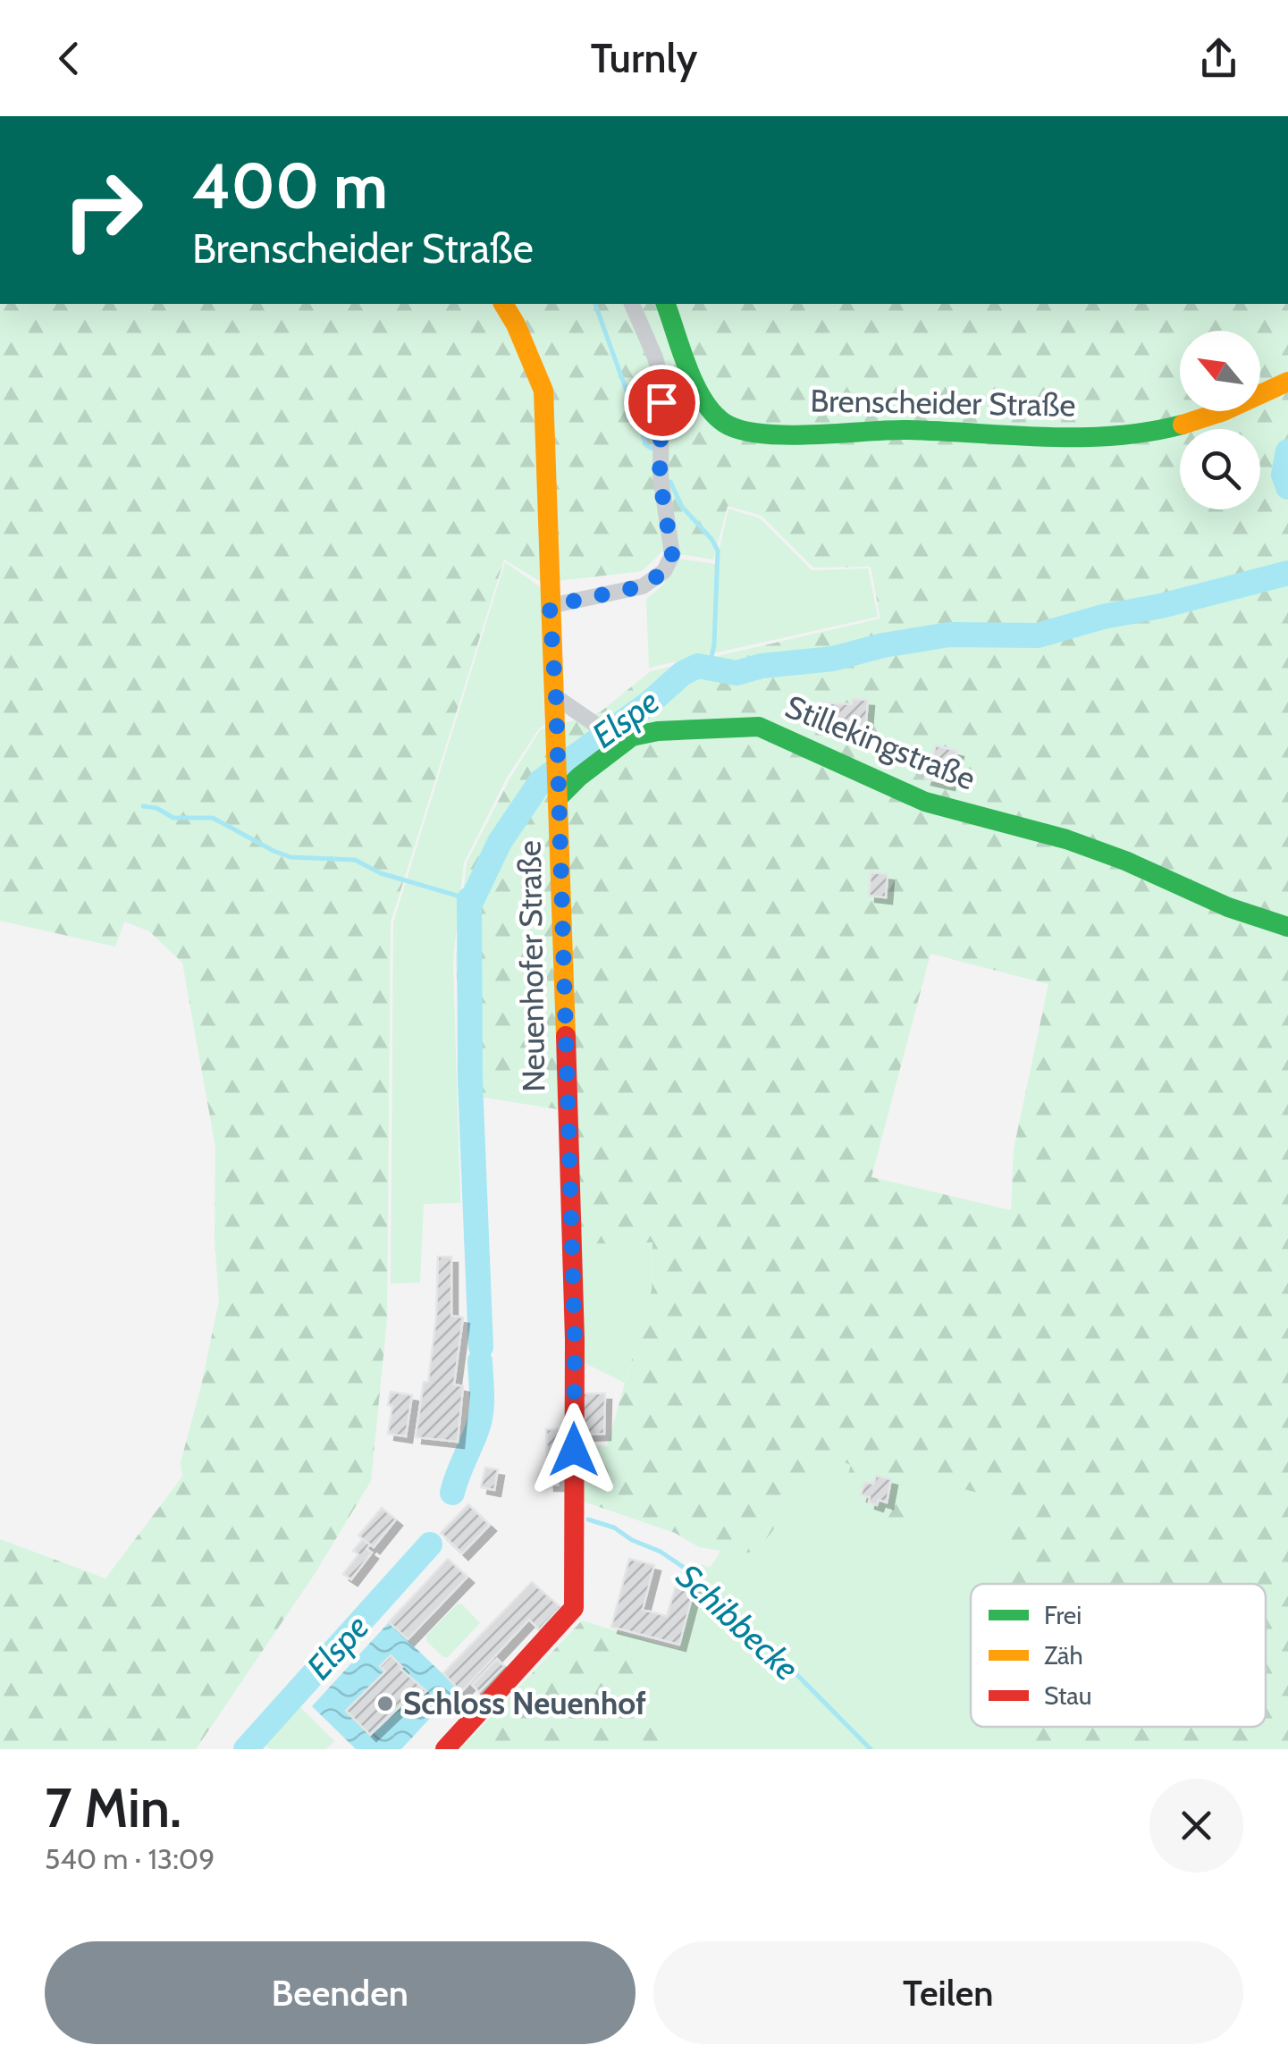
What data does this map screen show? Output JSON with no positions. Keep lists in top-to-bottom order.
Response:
{
  "streets": {
    "street": ["Brenscheider Straße", "Stillekingstraße", "Neuenhofer Straße"]
  },
  "crossings": [
    ["Stillekingstraße", "Neuenhofer Straße"]
  ],
  "water": ["Elspe", "Schibbecke"],
  "places": ["Schloss Neuenhof"],
  "legend": ["Frei", "Zäh", "Stau"],
  "north": "top left",
  "page": {
    "header": "Turnly",
    "turn": ["400 m", "Brenscheider Straße"],
    "heading": ["7 Min.", "540 m · 13:09"],
    "buttons": ["Beenden", "Teilen"]
  }
}
